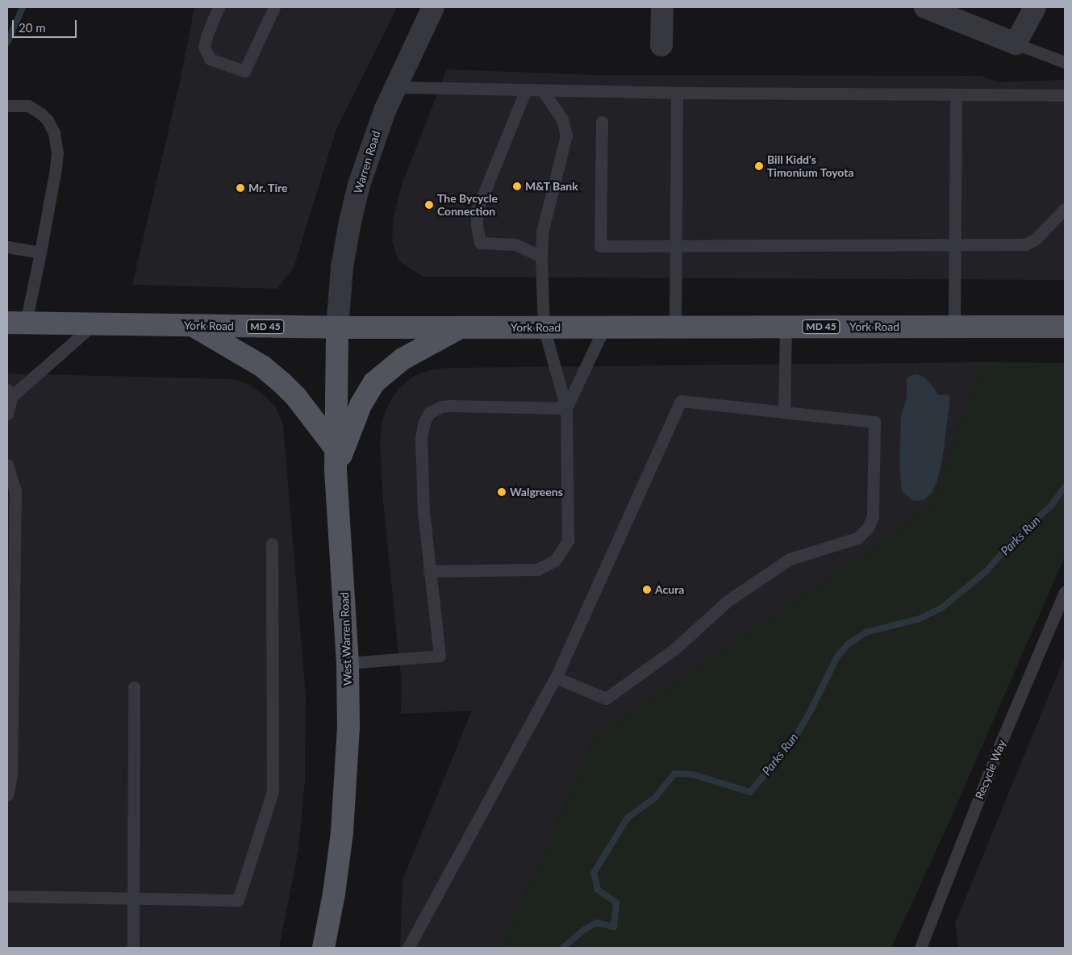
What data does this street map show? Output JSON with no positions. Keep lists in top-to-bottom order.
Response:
{
  "streets": {
    "main road": ["York Road", "MD 45", "West Warren Road"],
    "street": ["Warren Road"],
    "lane": ["Recycle Way"]
  },
  "crossings": [
    ["Warren Road", "York Road"],
    ["Warren Road", "West Warren Road"],
    ["York Road", "West Warren Road"]
  ],
  "water": ["Parks Run"],
  "places": [
    "Bill Kidd's Timonium Toyota",
    "M&T Bank",
    "Mr. Tire",
    "The Bycycle Connection",
    "Walgreens",
    "Acura"
  ],
  "scale_bar": "20 m"
}
